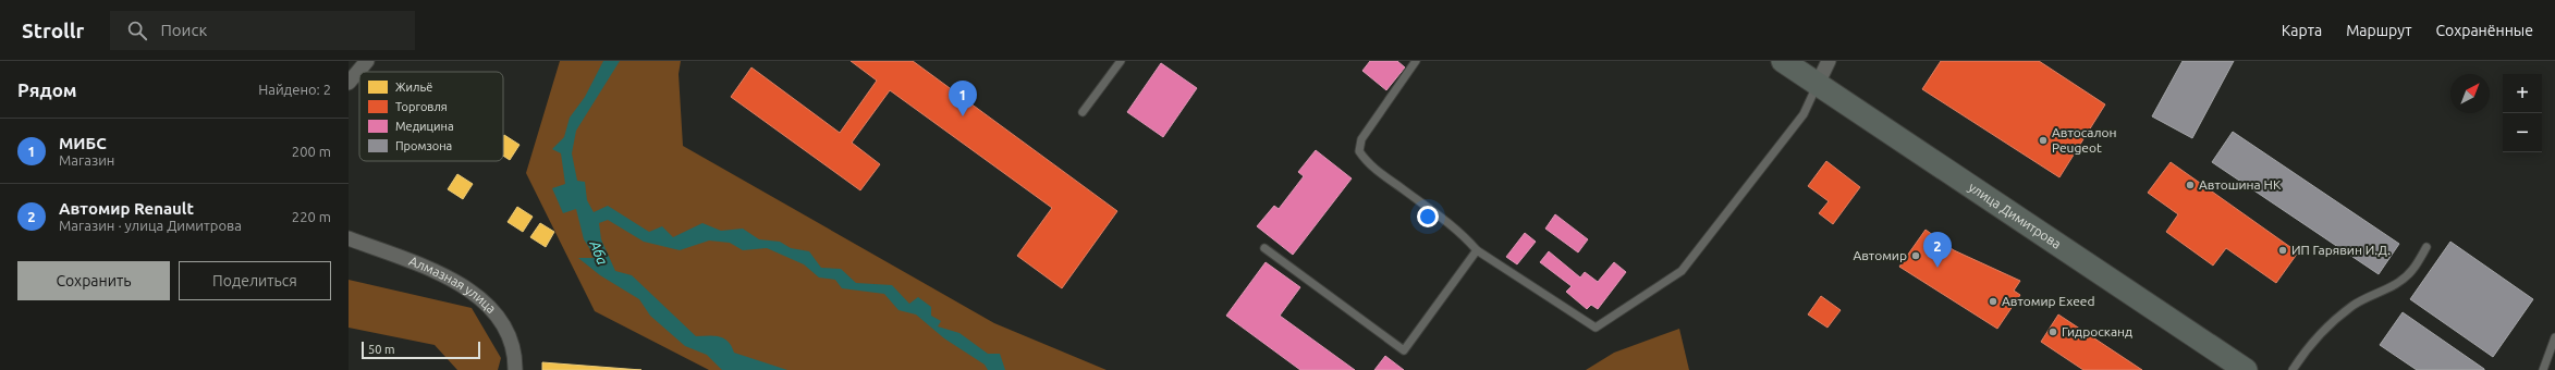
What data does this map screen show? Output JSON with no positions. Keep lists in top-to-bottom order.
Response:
{
  "streets": {
    "main road": ["улица Димитрова"],
    "street": ["Алмазная улица"]
  },
  "water": ["Аба"],
  "places": [
    "Автосалон Peugeot",
    "Автошина НК",
    "ИП Гарявин И.Д.",
    "Автомир",
    "Автомир Exeed",
    "Гидросканд"
  ],
  "legend": [
    "Жильё",
    "Торговля",
    "Медицина",
    "Промзона"
  ],
  "scale_bar": "50 m",
  "north": "top right",
  "page": {
    "header": "Strollr",
    "search": "Поиск",
    "nav": ["Карта", "Маршрут", "Сохранённые"],
    "heading": ["Рядом", "Найдено: 2"],
    "map_buttons": ["+", "−"],
    "pins": ["1", "2"],
    "list": [
      {
        "mark": "1",
        "name": "МИБС",
        "note": "Магазин",
        "value": "200 m"
      },
      {
        "mark": "2",
        "name": "Автомир Renault",
        "note": "Магазин · улица Димитрова",
        "value": "220 m"
      }
    ],
    "buttons": ["Сохранить", "Поделиться"],
    "scale": "50 m"
  }
}
